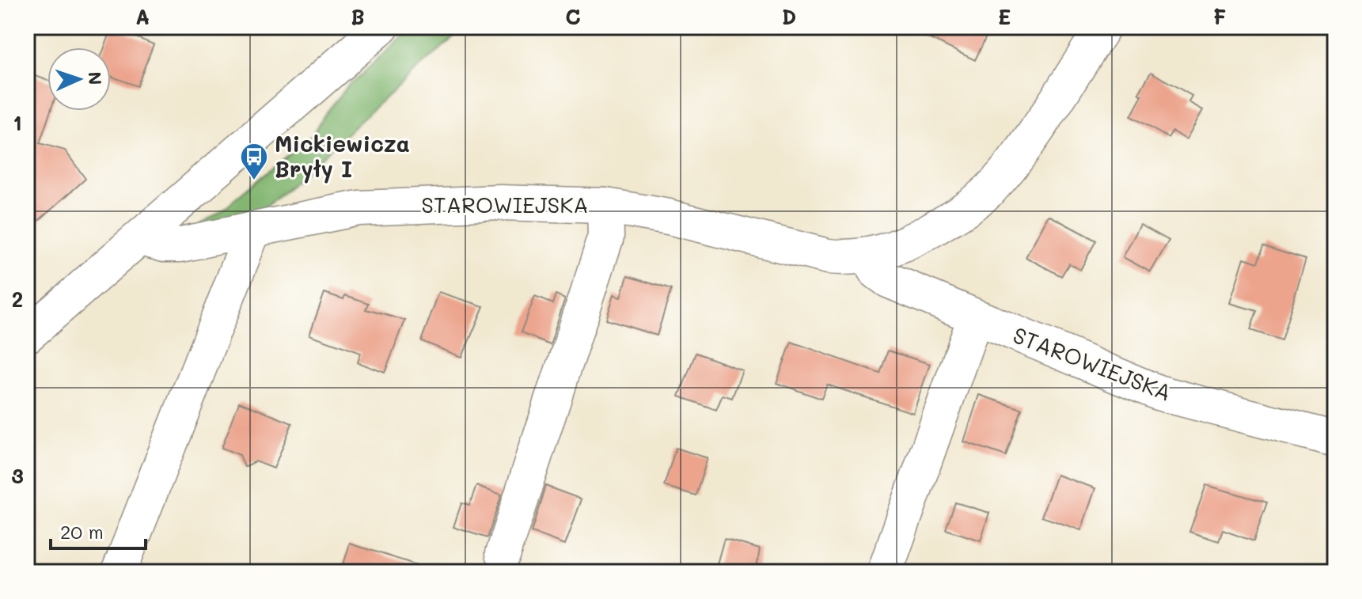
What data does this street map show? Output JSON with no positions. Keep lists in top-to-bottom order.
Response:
{
  "streets": {
    "street": ["STAROWIEJSKA"]
  },
  "places": {
    "bus stop": ["Mickiewicza Bryły I"]
  },
  "scale_bar": "20 m",
  "north": "right",
  "grid": {
    "columns": [
      "A",
      "B",
      "C",
      "D",
      "E",
      "F"
    ],
    "rows": ["1", "2", "3"]
  }
}
